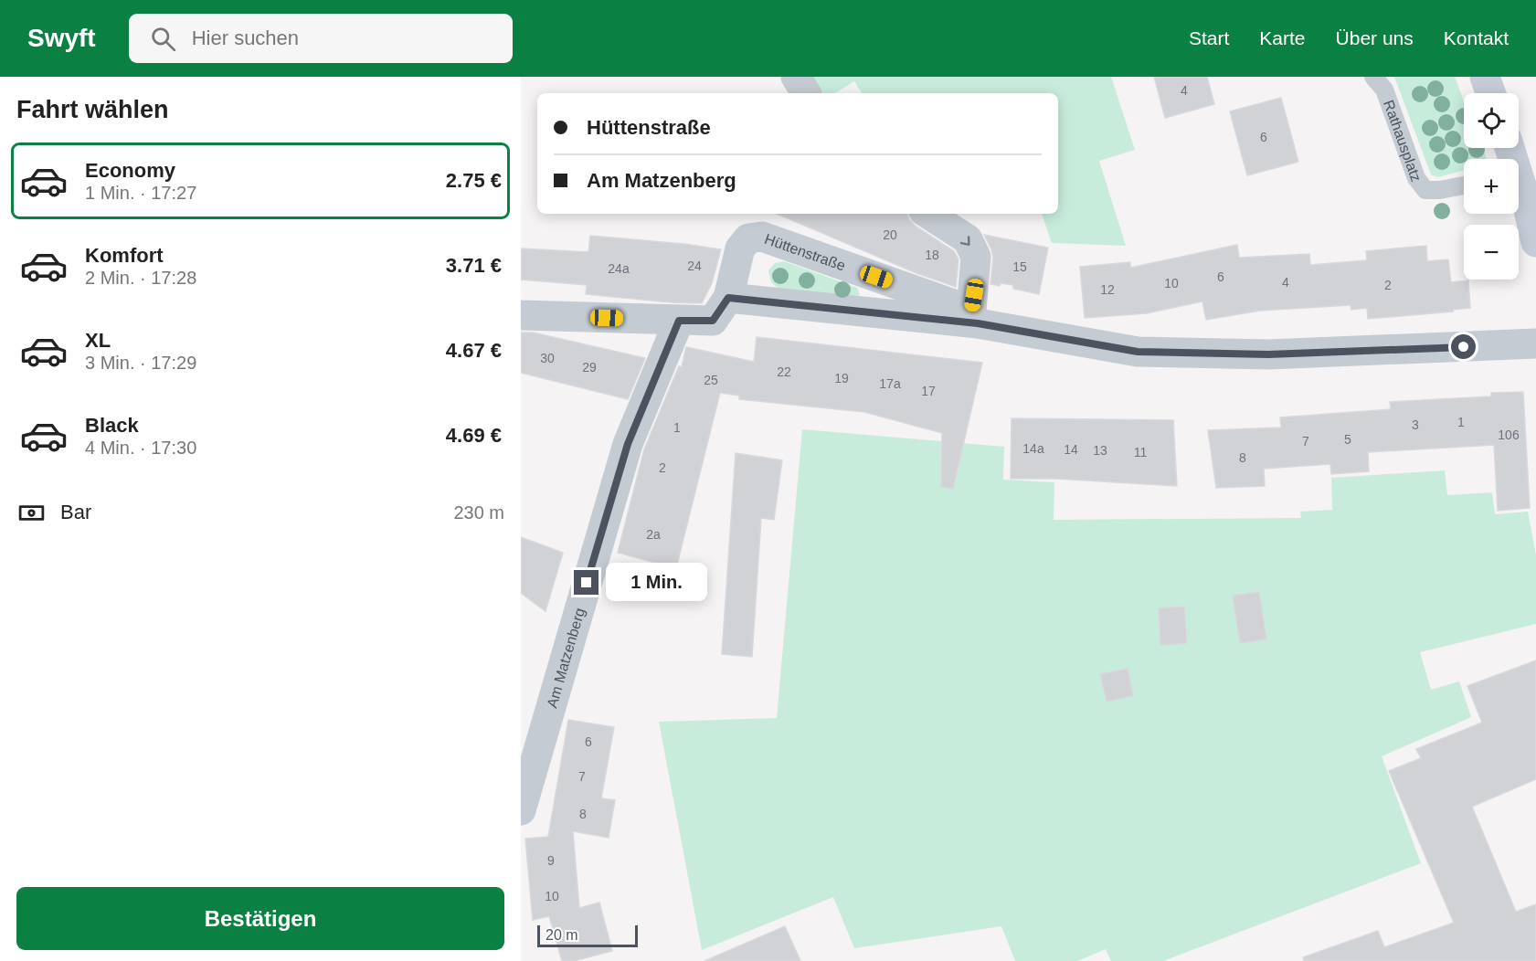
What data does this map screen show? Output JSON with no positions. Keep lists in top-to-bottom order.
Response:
{
  "streets": {
    "street": ["Hüttenstraße", "Am Matzenberg"],
    "lane": ["Rathausplatz"]
  },
  "crossings": [
    ["Hüttenstraße", "Am Matzenberg"]
  ],
  "house_numbers": [
    "4",
    "6",
    "20",
    "18",
    "24",
    "15",
    "24a",
    "6",
    "4",
    "10",
    "2",
    "12",
    "30",
    "29",
    "22",
    "19",
    "25",
    "17a",
    "17",
    "1",
    "3",
    "1",
    "106",
    "5",
    "7",
    "14a",
    "14",
    "13",
    "11",
    "8",
    "2",
    "2a",
    "6",
    "7",
    "8",
    "9",
    "10"
  ],
  "scale_bar": "20 m",
  "page": {
    "header": "Swyft",
    "search": "Hier suchen",
    "nav": [
      "Start",
      "Karte",
      "Über uns",
      "Kontakt"
    ],
    "heading": "Fahrt wählen",
    "map_buttons": ["+", "−"],
    "banner": ["Hüttenstraße", "Am Matzenberg"],
    "list": [
      {
        "name": "Economy",
        "note": "1 Min. · 17:27",
        "value": "2.75 €"
      },
      {
        "name": "Komfort",
        "note": "2 Min. · 17:28",
        "value": "3.71 €"
      },
      {
        "name": "XL",
        "note": "3 Min. · 17:29",
        "value": "4.67 €"
      },
      {
        "name": "Black",
        "note": "4 Min. · 17:30",
        "value": "4.69 €"
      }
    ],
    "pay": ["Bar", "230 m"],
    "bubble": "1 Min.",
    "buttons": "Bestätigen",
    "scale": "20 m"
  }
}
